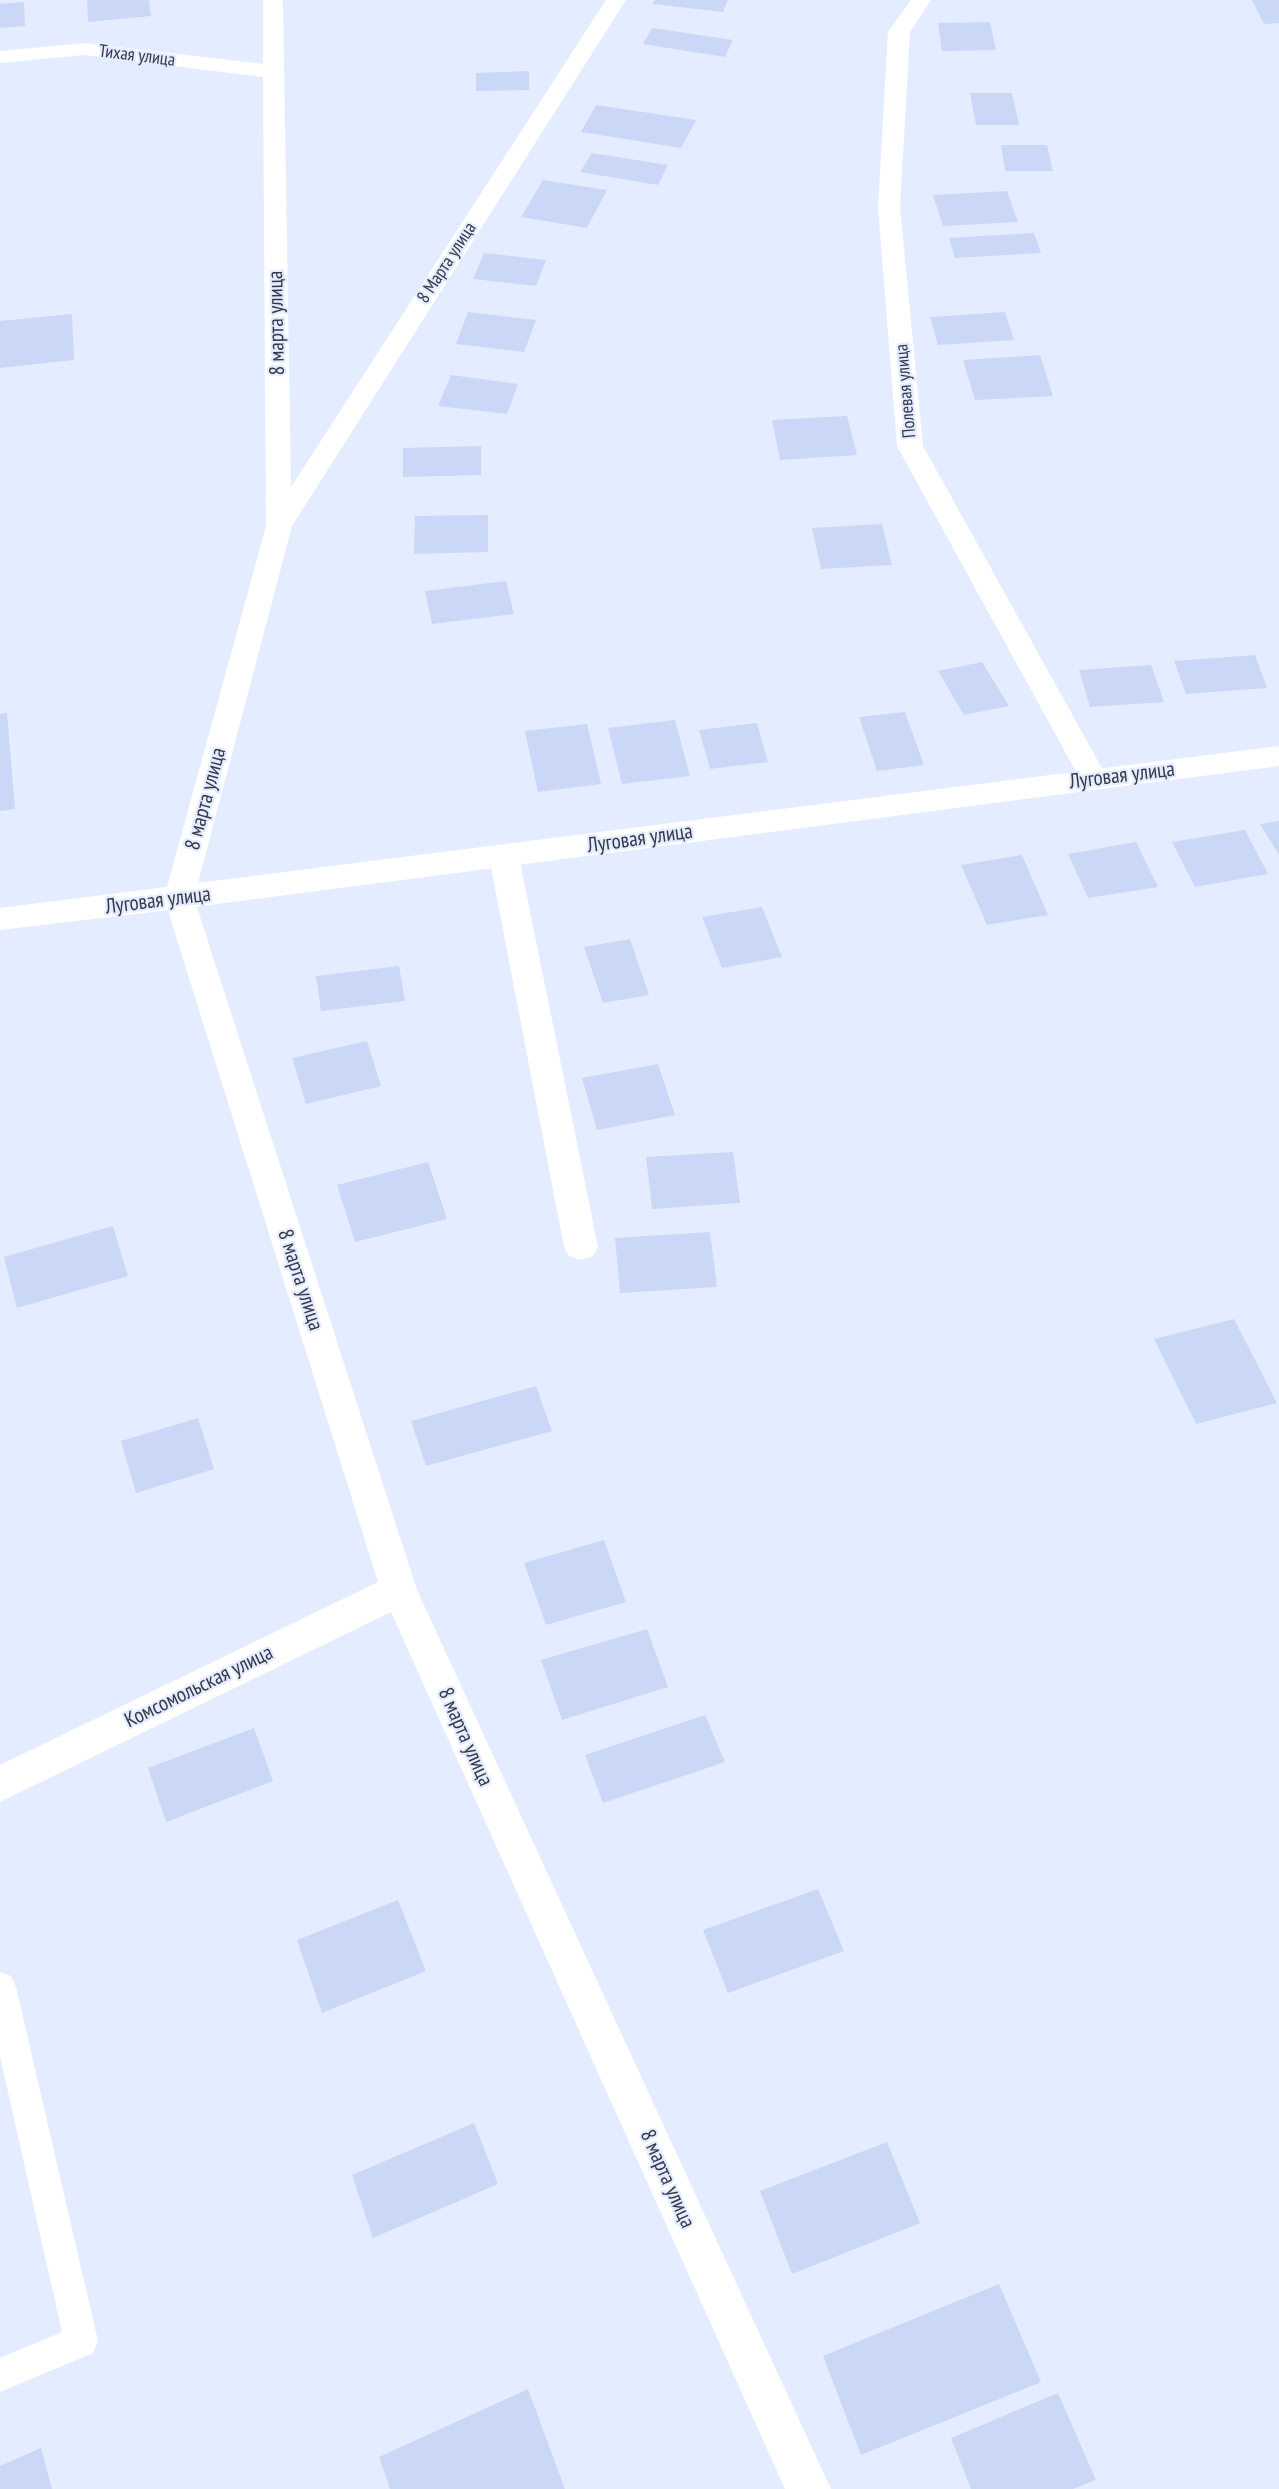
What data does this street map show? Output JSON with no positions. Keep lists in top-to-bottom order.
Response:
{
  "streets": {
    "street": [
      "Тихая улица",
      "8 Марта улица",
      "8 марта улица",
      "Полевая улица",
      "Луговая улица",
      "Комсомольская улица"
    ]
  },
  "crossings": [
    ["Тихая улица", "8 марта улица"],
    ["8 Марта улица", "8 марта улица"],
    ["8 марта улица", "Луговая улица"],
    ["8 марта улица", "Комсомольская улица"],
    ["Полевая улица", "Луговая улица"]
  ]
}
